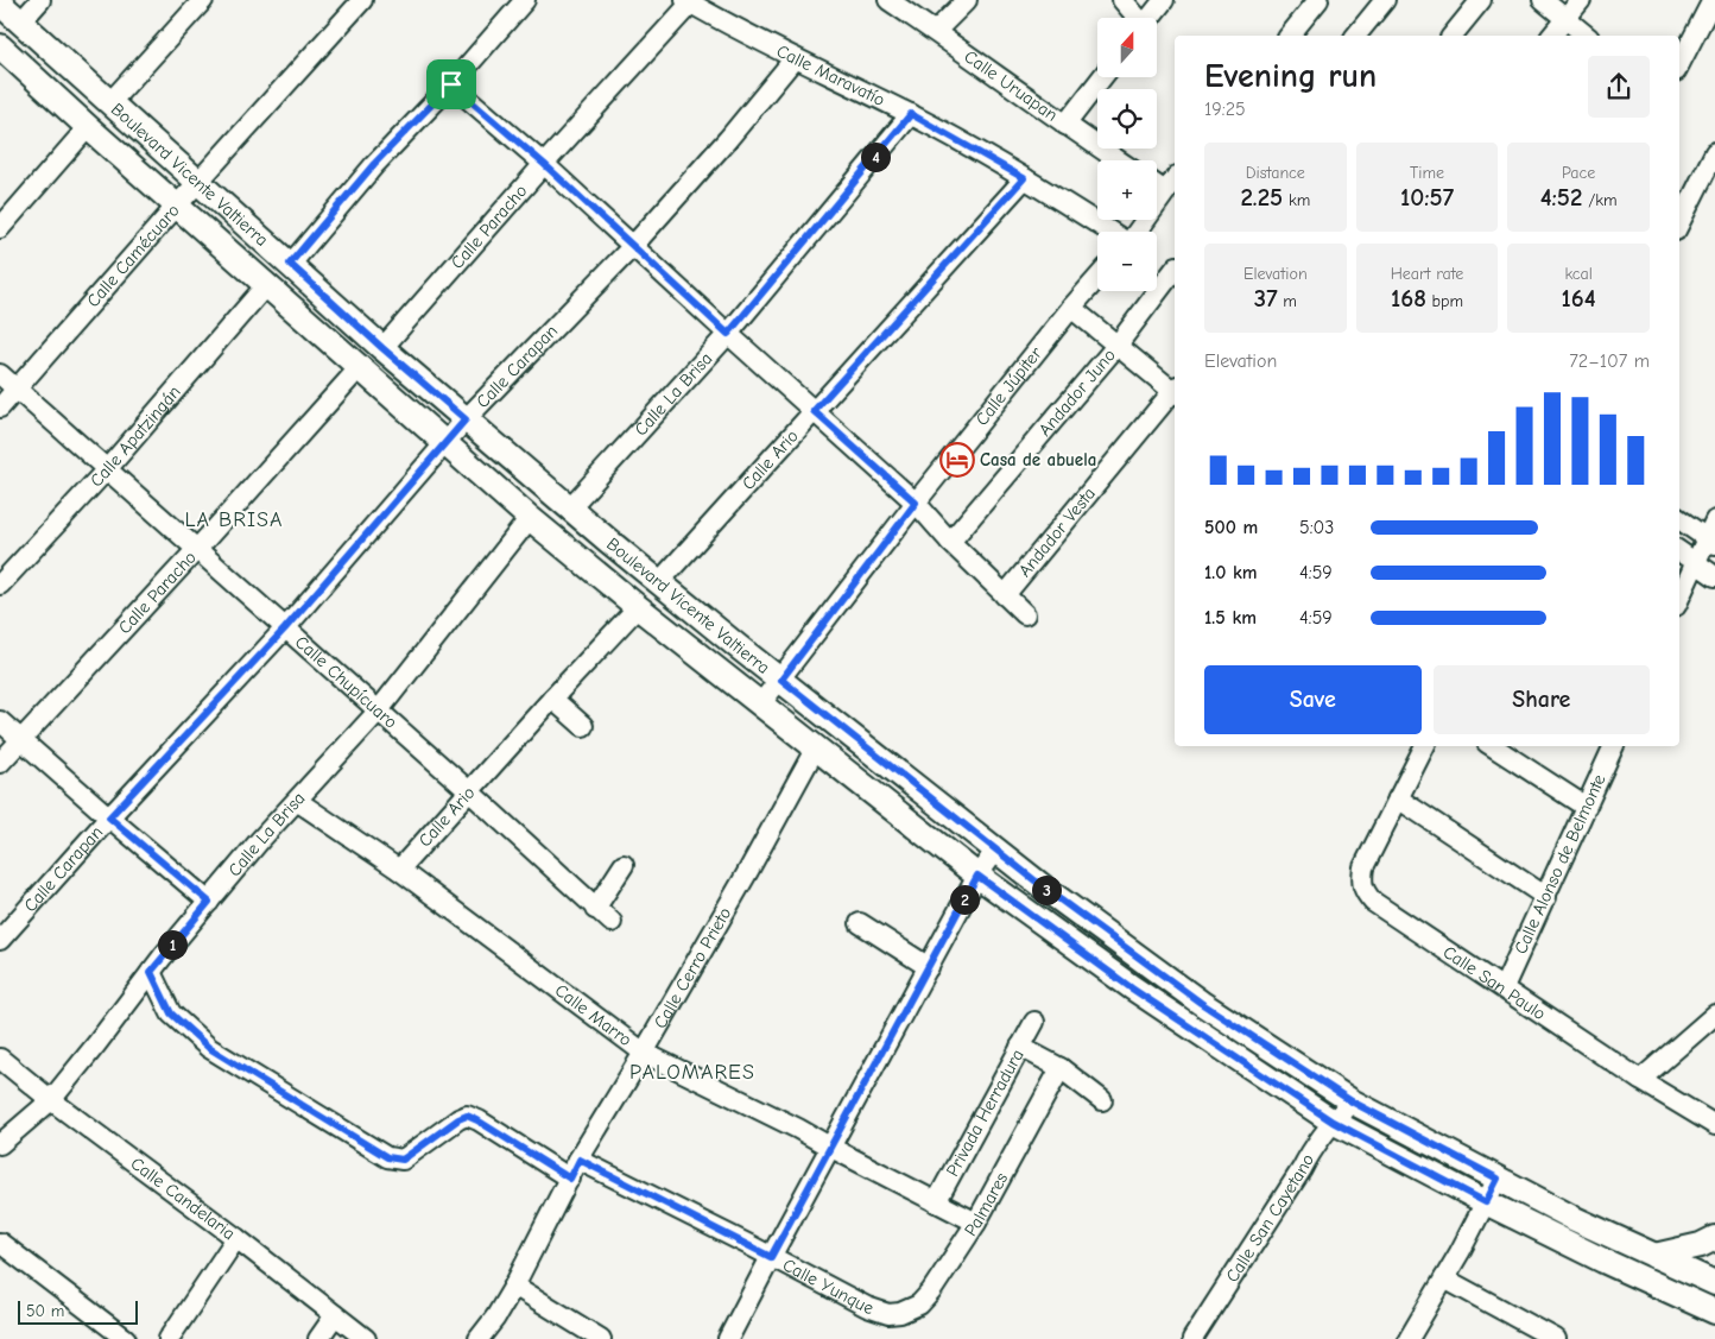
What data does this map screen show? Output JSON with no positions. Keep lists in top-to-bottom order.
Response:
{
  "streets": {
    "main road": ["Boulevard Vicente Valtierra"],
    "street": [
      "Calle Maravatío",
      "Calle Uruapan",
      "Calle Paracho",
      "Calle Camécuaro",
      "Calle Carapan",
      "Calle Júpiter",
      "Andador Juno",
      "Calle La Brisa",
      "Calle Apatzingán",
      "Calle Ario",
      "Andador Vesta",
      "Calle Chupícuaro",
      "Calle Alonso de Belmonte",
      "Calle Cerro Prieto",
      "Calle San Paulo",
      "Calle Marro",
      "Privada Herradura",
      "Calle Candelaria",
      "Palmares",
      "Calle San Cayetano",
      "Calle Yunque"
    ]
  },
  "crossings": [
    ["Calle Maravatío", "Calle Paracho"],
    ["Calle Maravatío", "Calle Carapan"],
    ["Calle Maravatío", "Calle La Brisa"],
    ["Calle Maravatío", "Calle Ario"],
    ["Boulevard Vicente Valtierra", "Calle Paracho"],
    ["Boulevard Vicente Valtierra", "Calle Camécuaro"],
    ["Boulevard Vicente Valtierra", "Calle Carapan"],
    ["Boulevard Vicente Valtierra", "Calle Júpiter"],
    ["Boulevard Vicente Valtierra", "Calle La Brisa"],
    ["Boulevard Vicente Valtierra", "Calle Apatzingán"],
    ["Boulevard Vicente Valtierra", "Calle Ario"],
    ["Boulevard Vicente Valtierra", "Calle Cerro Prieto"],
    ["Boulevard Vicente Valtierra", "Calle San Cayetano"],
    ["Calle Paracho", "Calle Chupícuaro"],
    ["Calle Camécuaro", "Calle Chupícuaro"],
    ["Calle Carapan", "Calle Chupícuaro"],
    ["Calle La Brisa", "Calle Chupícuaro"],
    ["Calle La Brisa", "Calle Marro"],
    ["Calle La Brisa", "Calle Candelaria"],
    ["Calle Apatzingán", "Calle Chupícuaro"],
    ["Calle Ario", "Calle Chupícuaro"],
    ["Calle Ario", "Calle Marro"],
    ["Calle Alonso de Belmonte", "Calle San Paulo"],
    ["Calle Cerro Prieto", "Calle Marro"],
    ["Calle Cerro Prieto", "Calle Yunque"],
    ["Calle Marro", "Privada Herradura"],
    ["Calle Marro", "Palmares"],
    ["Palmares", "Calle Yunque"]
  ],
  "districts": ["LA BRISA", "PALOMARES"],
  "places": {
    "hotel": ["Casa de abuela"]
  },
  "scale_bar": "50 m",
  "north": "top",
  "page": {
    "map_buttons": ["+", "−"],
    "heading": ["Evening run", "19:25"],
    "stats": [
      ["Distance", "2.25 km"],
      ["Time", "10:57"],
      ["Pace", "4:52 /km"],
      ["Elevation", "37 m"],
      ["Heart rate", "168 bpm"],
      ["kcal", "164"]
    ],
    "pins": [
      "4",
      "3",
      "2",
      "1"
    ],
    "chart": ["Elevation", "72–107 m"],
    "list": [
      {
        "name": "500 m",
        "note": "5:03"
      },
      {
        "name": "1.0 km",
        "note": "4:59"
      },
      {
        "name": "1.5 km",
        "note": "4:59"
      }
    ],
    "buttons": ["Save", "Share"],
    "scale": "50 m"
  }
}
